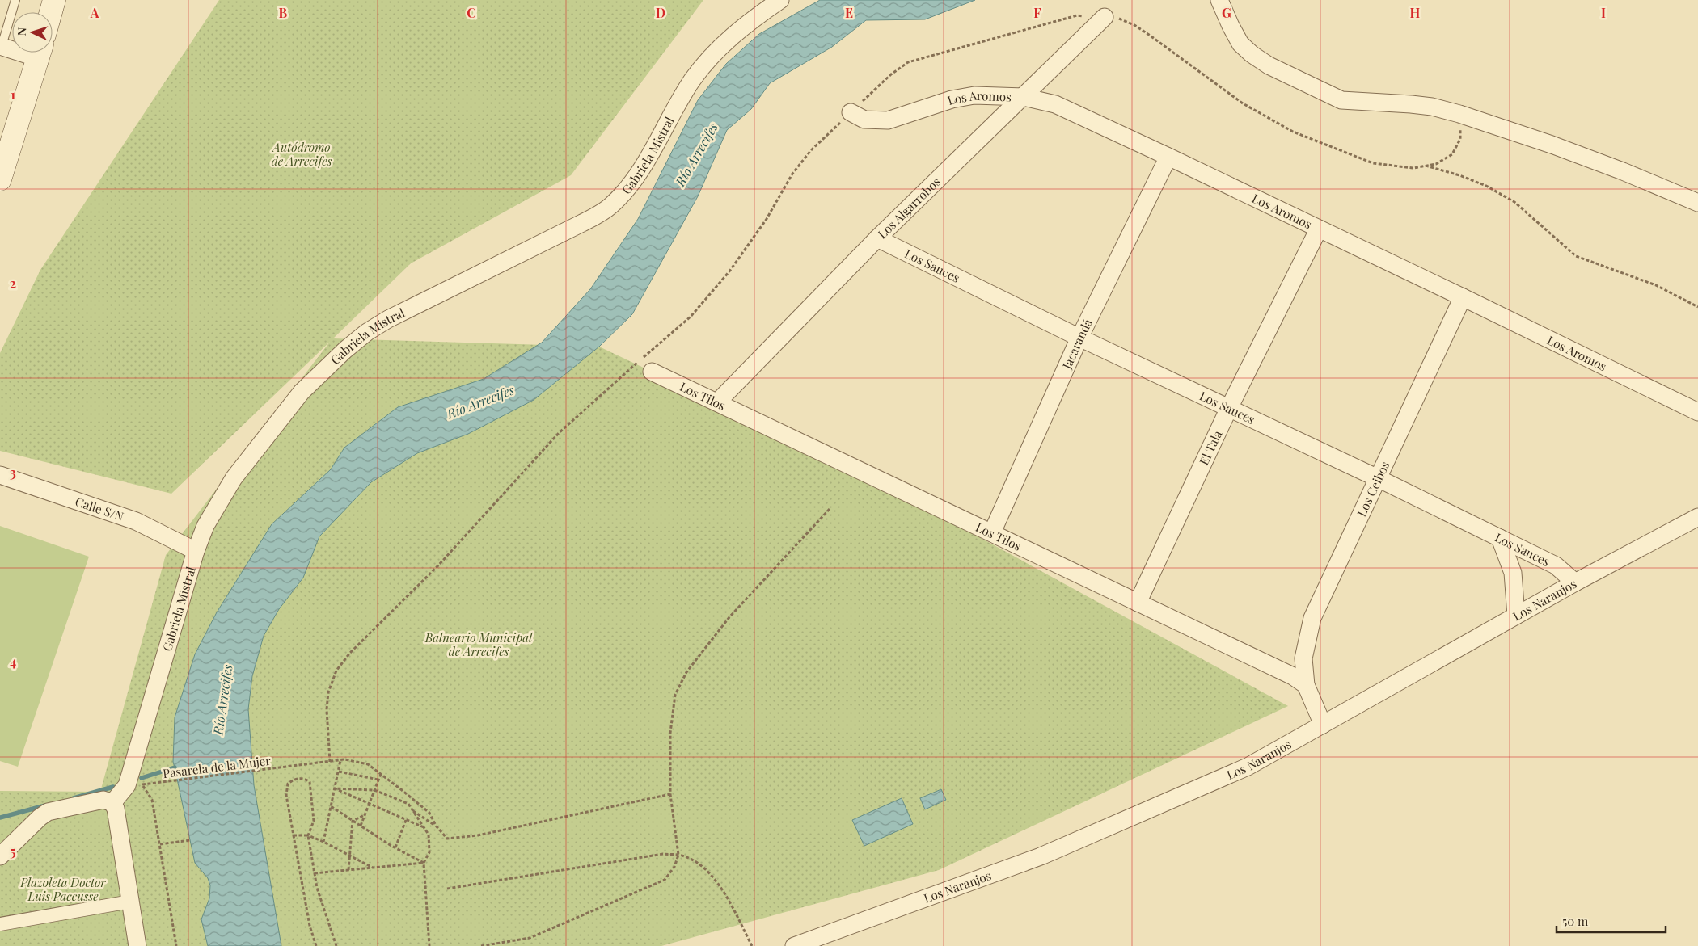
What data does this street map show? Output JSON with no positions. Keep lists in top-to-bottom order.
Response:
{
  "streets": {
    "street": [
      "Los Aromos",
      "Gabriela Mistral",
      "Los Algarrobos",
      "Los Sauces",
      "Jacarandá",
      "Los Tilos",
      "El Tala",
      "Los Ceibos",
      "Calle S/N",
      "Los Naranjos"
    ],
    "path": ["Pasarela de la Mujer"]
  },
  "crossings": [
    ["Los Aromos", "Los Algarrobos"],
    ["Los Aromos", "Jacarandá"],
    ["Los Aromos", "El Tala"],
    ["Los Aromos", "Los Ceibos"],
    ["Gabriela Mistral", "Calle S/N"],
    ["Gabriela Mistral", "Pasarela de la Mujer"],
    ["Los Algarrobos", "Los Sauces"],
    ["Los Algarrobos", "Los Tilos"],
    ["Los Sauces", "Jacarandá"],
    ["Los Sauces", "El Tala"],
    ["Los Sauces", "Los Ceibos"],
    ["Los Sauces", "Los Naranjos"],
    ["Jacarandá", "Los Tilos"],
    ["Los Tilos", "El Tala"],
    ["Los Tilos", "Los Ceibos"]
  ],
  "water": ["Río Arrecifes"],
  "parks": ["Autódromo de Arrecifes", "Balneario Municipal de Arrecifes", "Plazoleta Doctor Luis Paccusse"],
  "scale_bar": "50 m",
  "north": "left",
  "grid": {
    "columns": [
      "A",
      "B",
      "C",
      "D",
      "E",
      "F",
      "G",
      "H",
      "I"
    ],
    "rows": [
      "1",
      "2",
      "3",
      "4",
      "5"
    ]
  }
}
